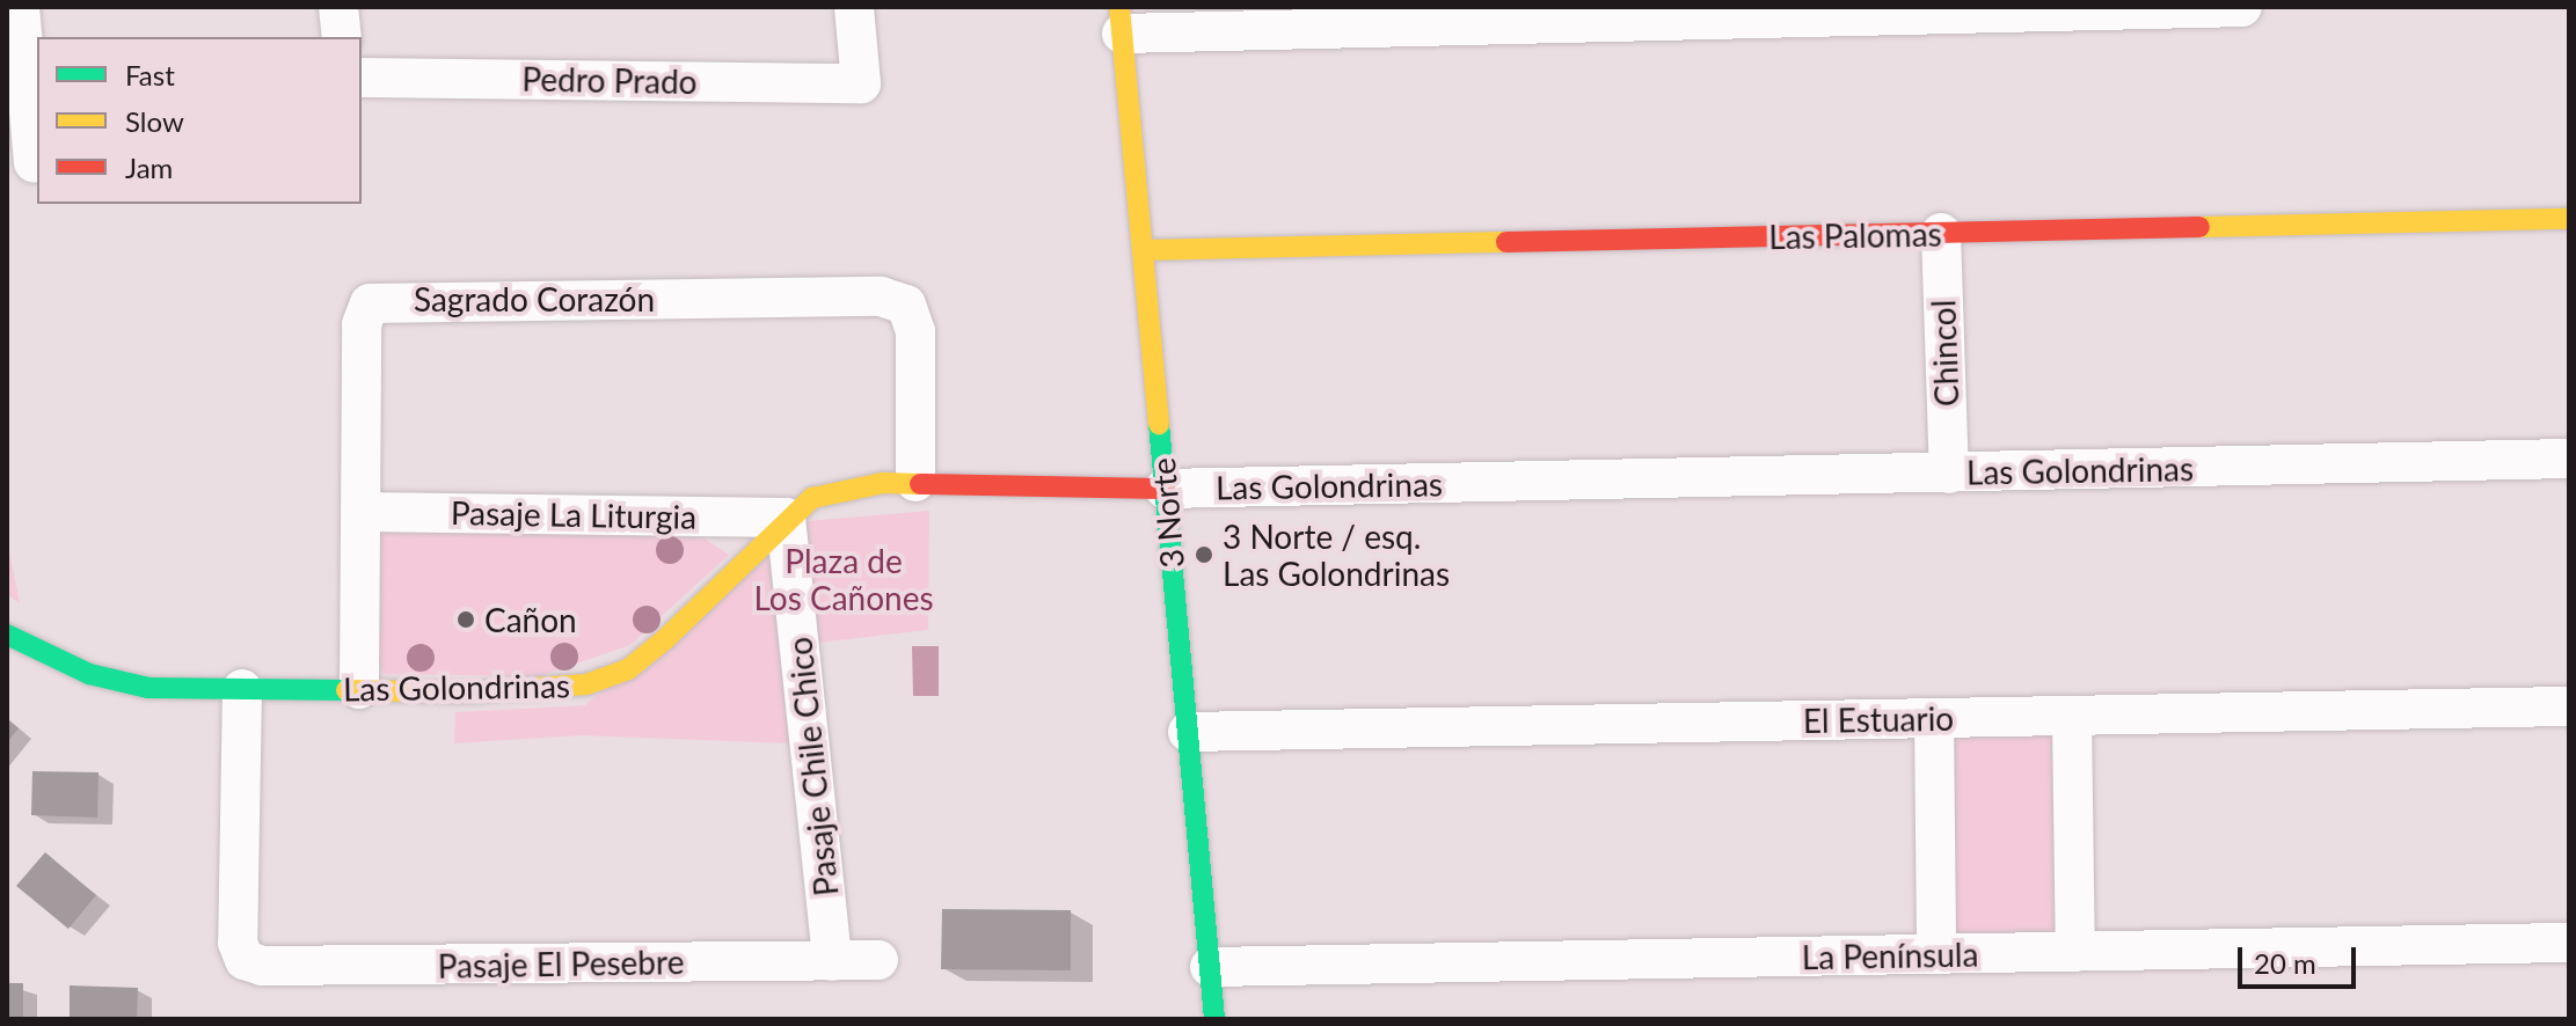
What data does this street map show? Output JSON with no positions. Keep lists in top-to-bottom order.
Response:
{
  "streets": {
    "street": [
      "Pedro Prado",
      "Las Palomas",
      "Sagrado Corazón",
      "Chincol",
      "Las Golondrinas",
      "3 Norte",
      "Pasaje La Liturgia",
      "El Estuario",
      "Pasaje Chile Chico",
      "La Península",
      "Pasaje El Pesebre"
    ]
  },
  "crossings": [
    ["Las Palomas", "Chincol"],
    ["Las Palomas", "3 Norte"],
    ["Sagrado Corazón", "Las Golondrinas"],
    ["Sagrado Corazón", "Pasaje La Liturgia"],
    ["Chincol", "Las Golondrinas"],
    ["Las Golondrinas", "3 Norte"],
    ["Las Golondrinas", "Pasaje La Liturgia"],
    ["Las Golondrinas", "Pasaje Chile Chico"],
    ["Las Golondrinas", "Pasaje El Pesebre"],
    ["3 Norte", "El Estuario"],
    ["3 Norte", "La Península"],
    ["Pasaje La Liturgia", "Pasaje Chile Chico"],
    ["Pasaje Chile Chico", "Pasaje El Pesebre"]
  ],
  "parks": ["Plaza de Los Cañones"],
  "places": ["3 Norte / esq. Las Golondrinas", "Cañon"],
  "legend": ["Fast", "Slow", "Jam"],
  "scale_bar": "20 m"
}
